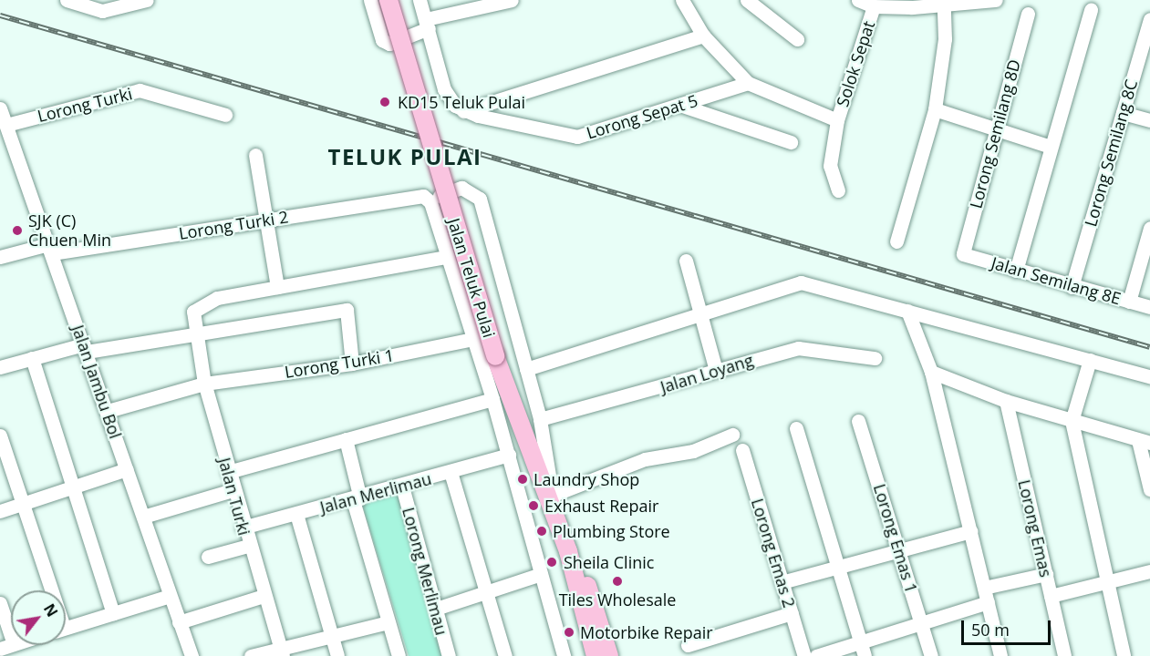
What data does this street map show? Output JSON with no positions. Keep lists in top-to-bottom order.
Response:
{
  "streets": {
    "main road": ["Jalan Teluk Pulai"],
    "street": [
      "Solok Sepat",
      "Lorong Turki",
      "Lorong Sepat 5",
      "Lorong Semilang 8D",
      "Lorong Semilang 8C",
      "Lorong Turki 2",
      "Jalan Semilang 8E",
      "Lorong Turki 1",
      "Jalan Loyang",
      "Jalan Jambu Bol",
      "Jalan Merlimau",
      "Jalan Turki",
      "Lorong Emas",
      "Lorong Emas 1",
      "Lorong Emas 2",
      "Lorong Merlimau"
    ]
  },
  "crossings": [
    ["Lorong Turki", "Jalan Jambu Bol"],
    ["Lorong Semilang 8D", "Jalan Semilang 8E"],
    ["Lorong Semilang 8C", "Jalan Semilang 8E"],
    ["Lorong Turki 2", "Jalan Jambu Bol"],
    ["Lorong Turki 1", "Jalan Jambu Bol"],
    ["Lorong Turki 1", "Jalan Turki"],
    ["Jalan Merlimau", "Jalan Turki"],
    ["Jalan Merlimau", "Lorong Merlimau"]
  ],
  "districts": ["TELUK PULAI"],
  "places": [
    "KD15 Teluk Pulai",
    "SJK (C) Chuen Min",
    "Laundry Shop",
    "Exhaust Repair",
    "Plumbing Store",
    "Sheila Clinic",
    "Tiles Wholesale",
    "Motorbike Repair"
  ],
  "scale_bar": "50 m",
  "north": "top right"
}
